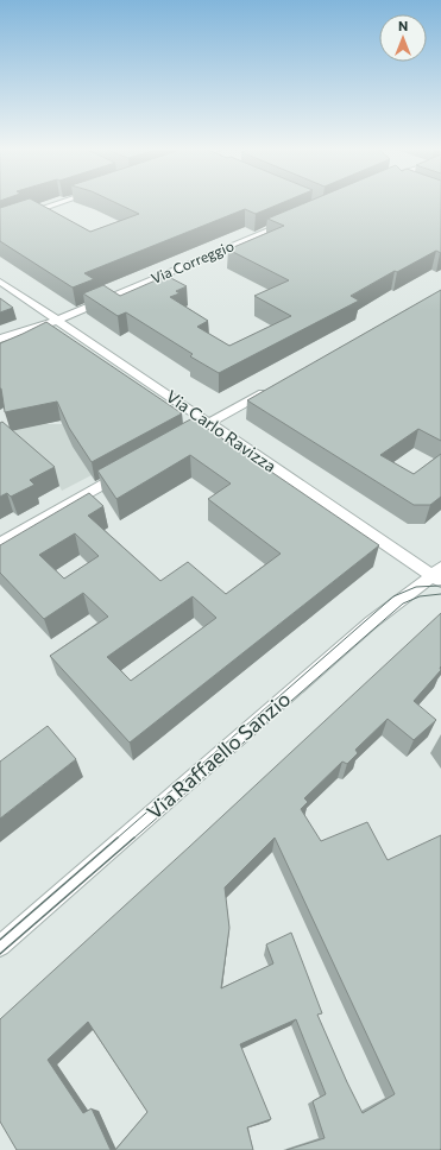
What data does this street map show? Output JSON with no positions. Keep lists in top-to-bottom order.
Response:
{
  "streets": {
    "street": ["Via Correggio", "Via Carlo Ravizza", "Via Raffaello Sanzio"]
  },
  "crossings": [
    ["Via Correggio", "Via Carlo Ravizza"],
    ["Via Carlo Ravizza", "Via Raffaello Sanzio"]
  ],
  "north": "top"
}
